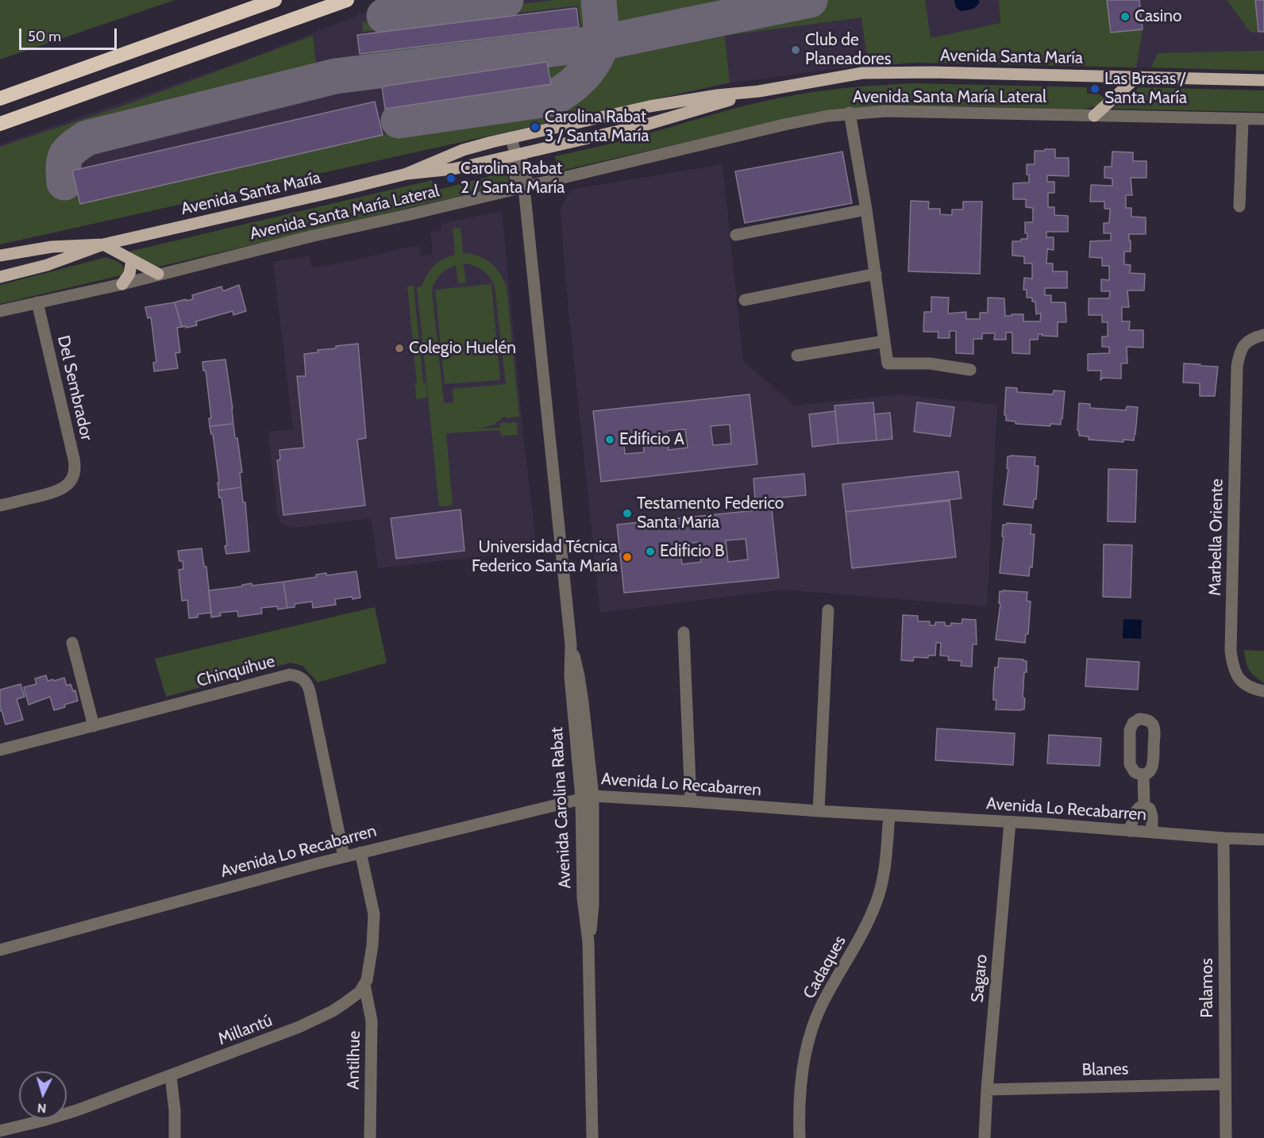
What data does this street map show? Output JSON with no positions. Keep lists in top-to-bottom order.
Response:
{
  "streets": {
    "main road": ["Avenida Santa María"],
    "street": [
      "Avenida Santa María Lateral",
      "Del Sembrador",
      "Marbella Oriente",
      "Chinquihue",
      "Avenida Lo Recabarren",
      "Avenida Carolina Rabat",
      "Cadaques",
      "Sagaro",
      "Palamos",
      "Millantú",
      "Antilhue",
      "Blanes"
    ]
  },
  "crossings": [
    ["Avenida Santa María", "Avenida Carolina Rabat"],
    ["Avenida Santa María Lateral", "Del Sembrador"],
    ["Avenida Santa María Lateral", "Avenida Carolina Rabat"],
    ["Chinquihue", "Avenida Lo Recabarren"],
    ["Avenida Lo Recabarren", "Avenida Carolina Rabat"],
    ["Avenida Lo Recabarren", "Cadaques"],
    ["Avenida Lo Recabarren", "Sagaro"],
    ["Avenida Lo Recabarren", "Palamos"],
    ["Sagaro", "Blanes"],
    ["Palamos", "Blanes"],
    ["Millantú", "Antilhue"]
  ],
  "places": [
    "Casino",
    "Club de Planeadores",
    "Las Brasas / Santa María",
    "Carolina Rabat 3 / Santa María",
    "Carolina Rabat 2 / Santa María",
    "Colegio Huelén",
    "Edificio A",
    "Testamento Federico Santa María",
    "Edificio B",
    "Universidad Técnica Federico Santa María"
  ],
  "scale_bar": "50 m",
  "north": "bottom"
}
